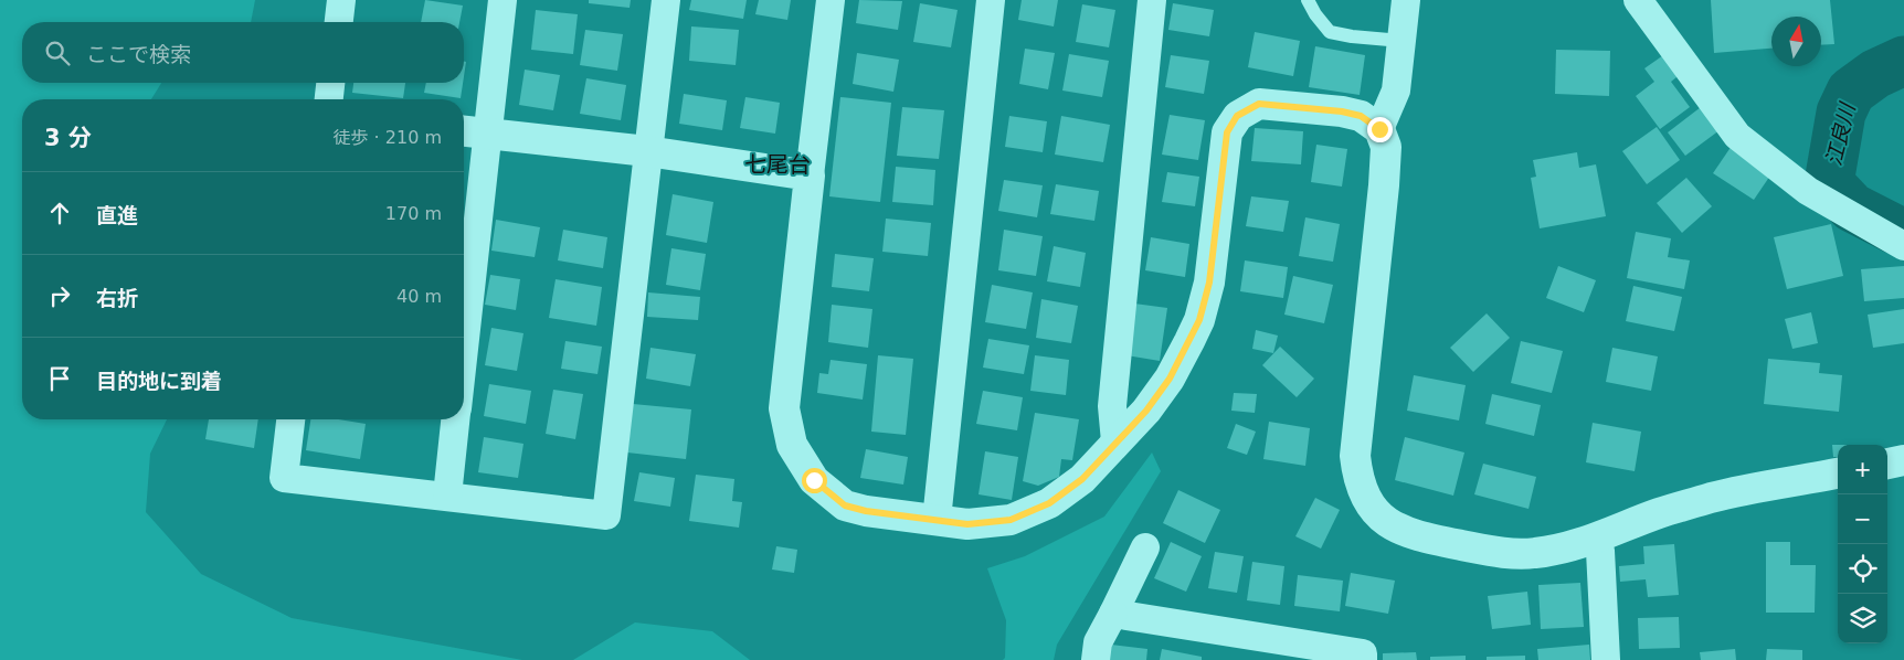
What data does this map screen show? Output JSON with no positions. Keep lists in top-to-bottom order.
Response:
{
  "districts": ["七尾台"],
  "water": ["江良川"],
  "north": "top",
  "page": {
    "search": "ここで検索",
    "heading": ["3 分", "徒歩 · 210 m"],
    "list": [
      ["直進", "170 m"],
      ["右折", "40 m"],
      "目的地に到着"
    ],
    "map_buttons": ["+", "−"]
  }
}
